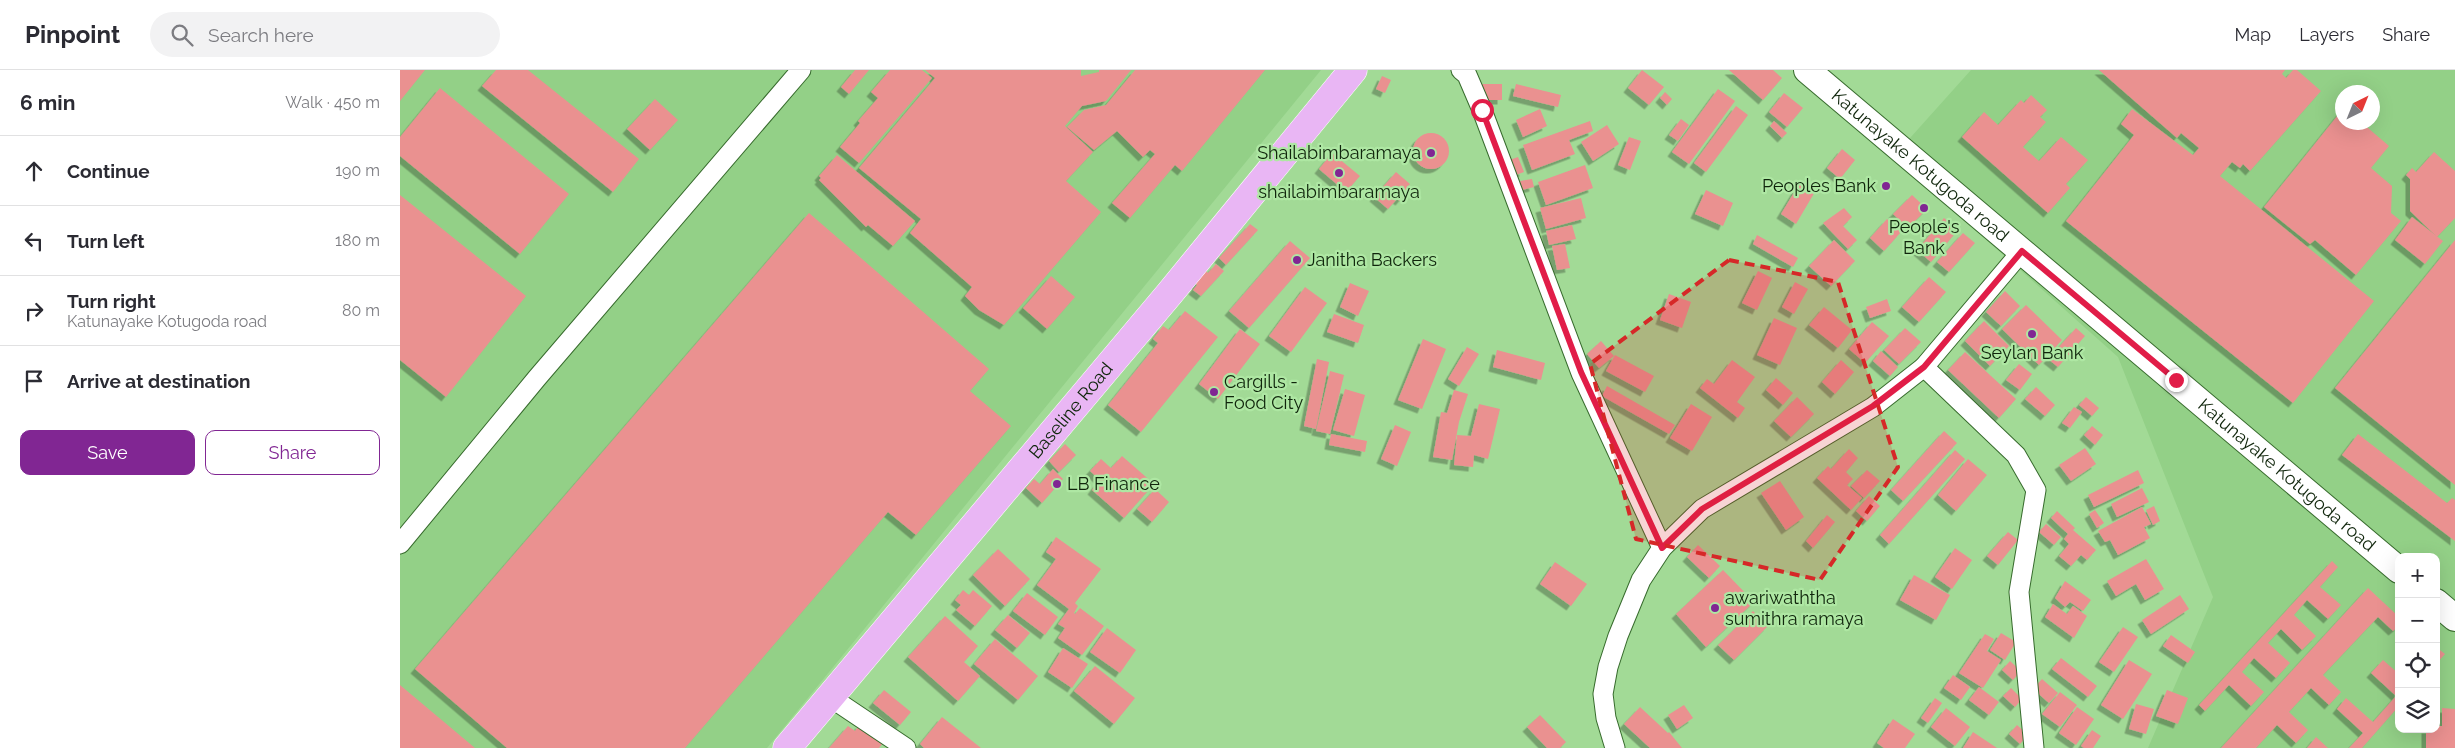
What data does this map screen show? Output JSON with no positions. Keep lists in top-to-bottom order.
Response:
{
  "streets": {
    "main road": ["Katunayake Kotugoda road", "Baseline Road"]
  },
  "places": [
    "Shailabimbaramaya",
    "shailabimbaramaya",
    "Peoples Bank",
    "People's Bank",
    "Janitha Backers",
    "Seylan Bank",
    "Cargills - Food City",
    "LB Finance",
    "awariwaththa sumithra ramaya"
  ],
  "north": "top right",
  "page": {
    "header": "Pinpoint",
    "search": "Search here",
    "nav": ["Map", "Layers", "Share"],
    "heading": ["6 min", "Walk · 450 m"],
    "list": [
      ["Continue", "190 m"],
      ["Turn left", "180 m"],
      ["Turn right", "Katunayake Kotugoda road", "80 m"],
      "Arrive at destination"
    ],
    "buttons": ["Save", "Share"],
    "map_buttons": ["+", "−"]
  }
}
